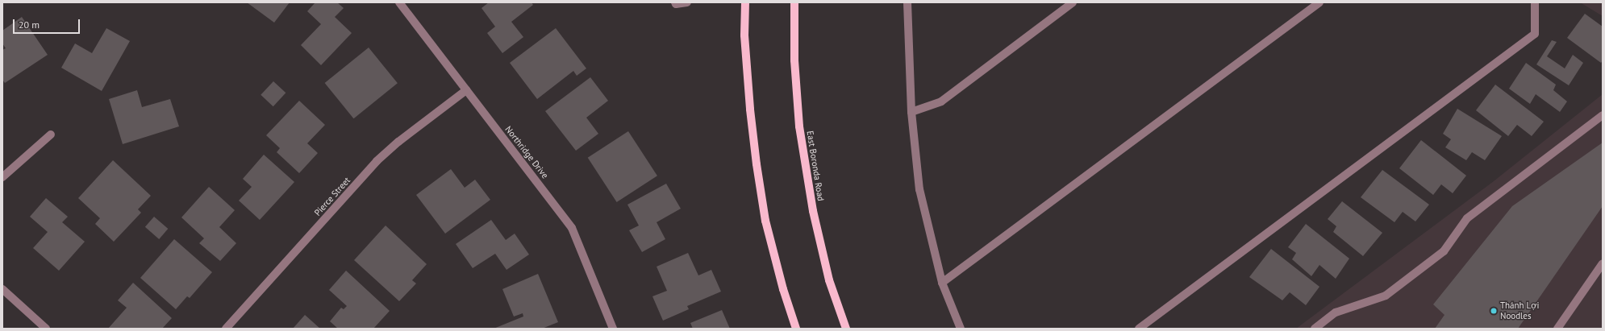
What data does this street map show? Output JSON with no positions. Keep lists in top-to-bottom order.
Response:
{
  "streets": {
    "main road": ["East Boronda Road"],
    "street": ["Northridge Drive", "Pierce Street"]
  },
  "crossings": [
    ["Northridge Drive", "Pierce Street"]
  ],
  "places": ["Thánh Lợi Noodles"],
  "scale_bar": "20 m"
}
